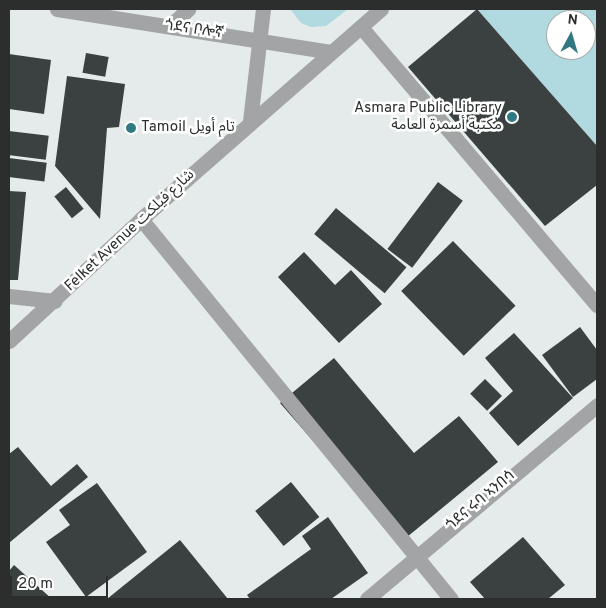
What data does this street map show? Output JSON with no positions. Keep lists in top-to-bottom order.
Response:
{
  "streets": {
    "street": ["ጎደና ቦሎኛ", "Felket Avenue شارع فيلكت", "ጎደና ሩባ ኣንበሳ"]
  },
  "crossings": [
    ["ጎደና ቦሎኛ", "Felket Avenue شارع فيلكت"]
  ],
  "places": ["Asmara Public Library مكتبة أسمرة العامة", "Tamoil تام أويل"],
  "scale_bar": "20 m",
  "north": "top"
}
